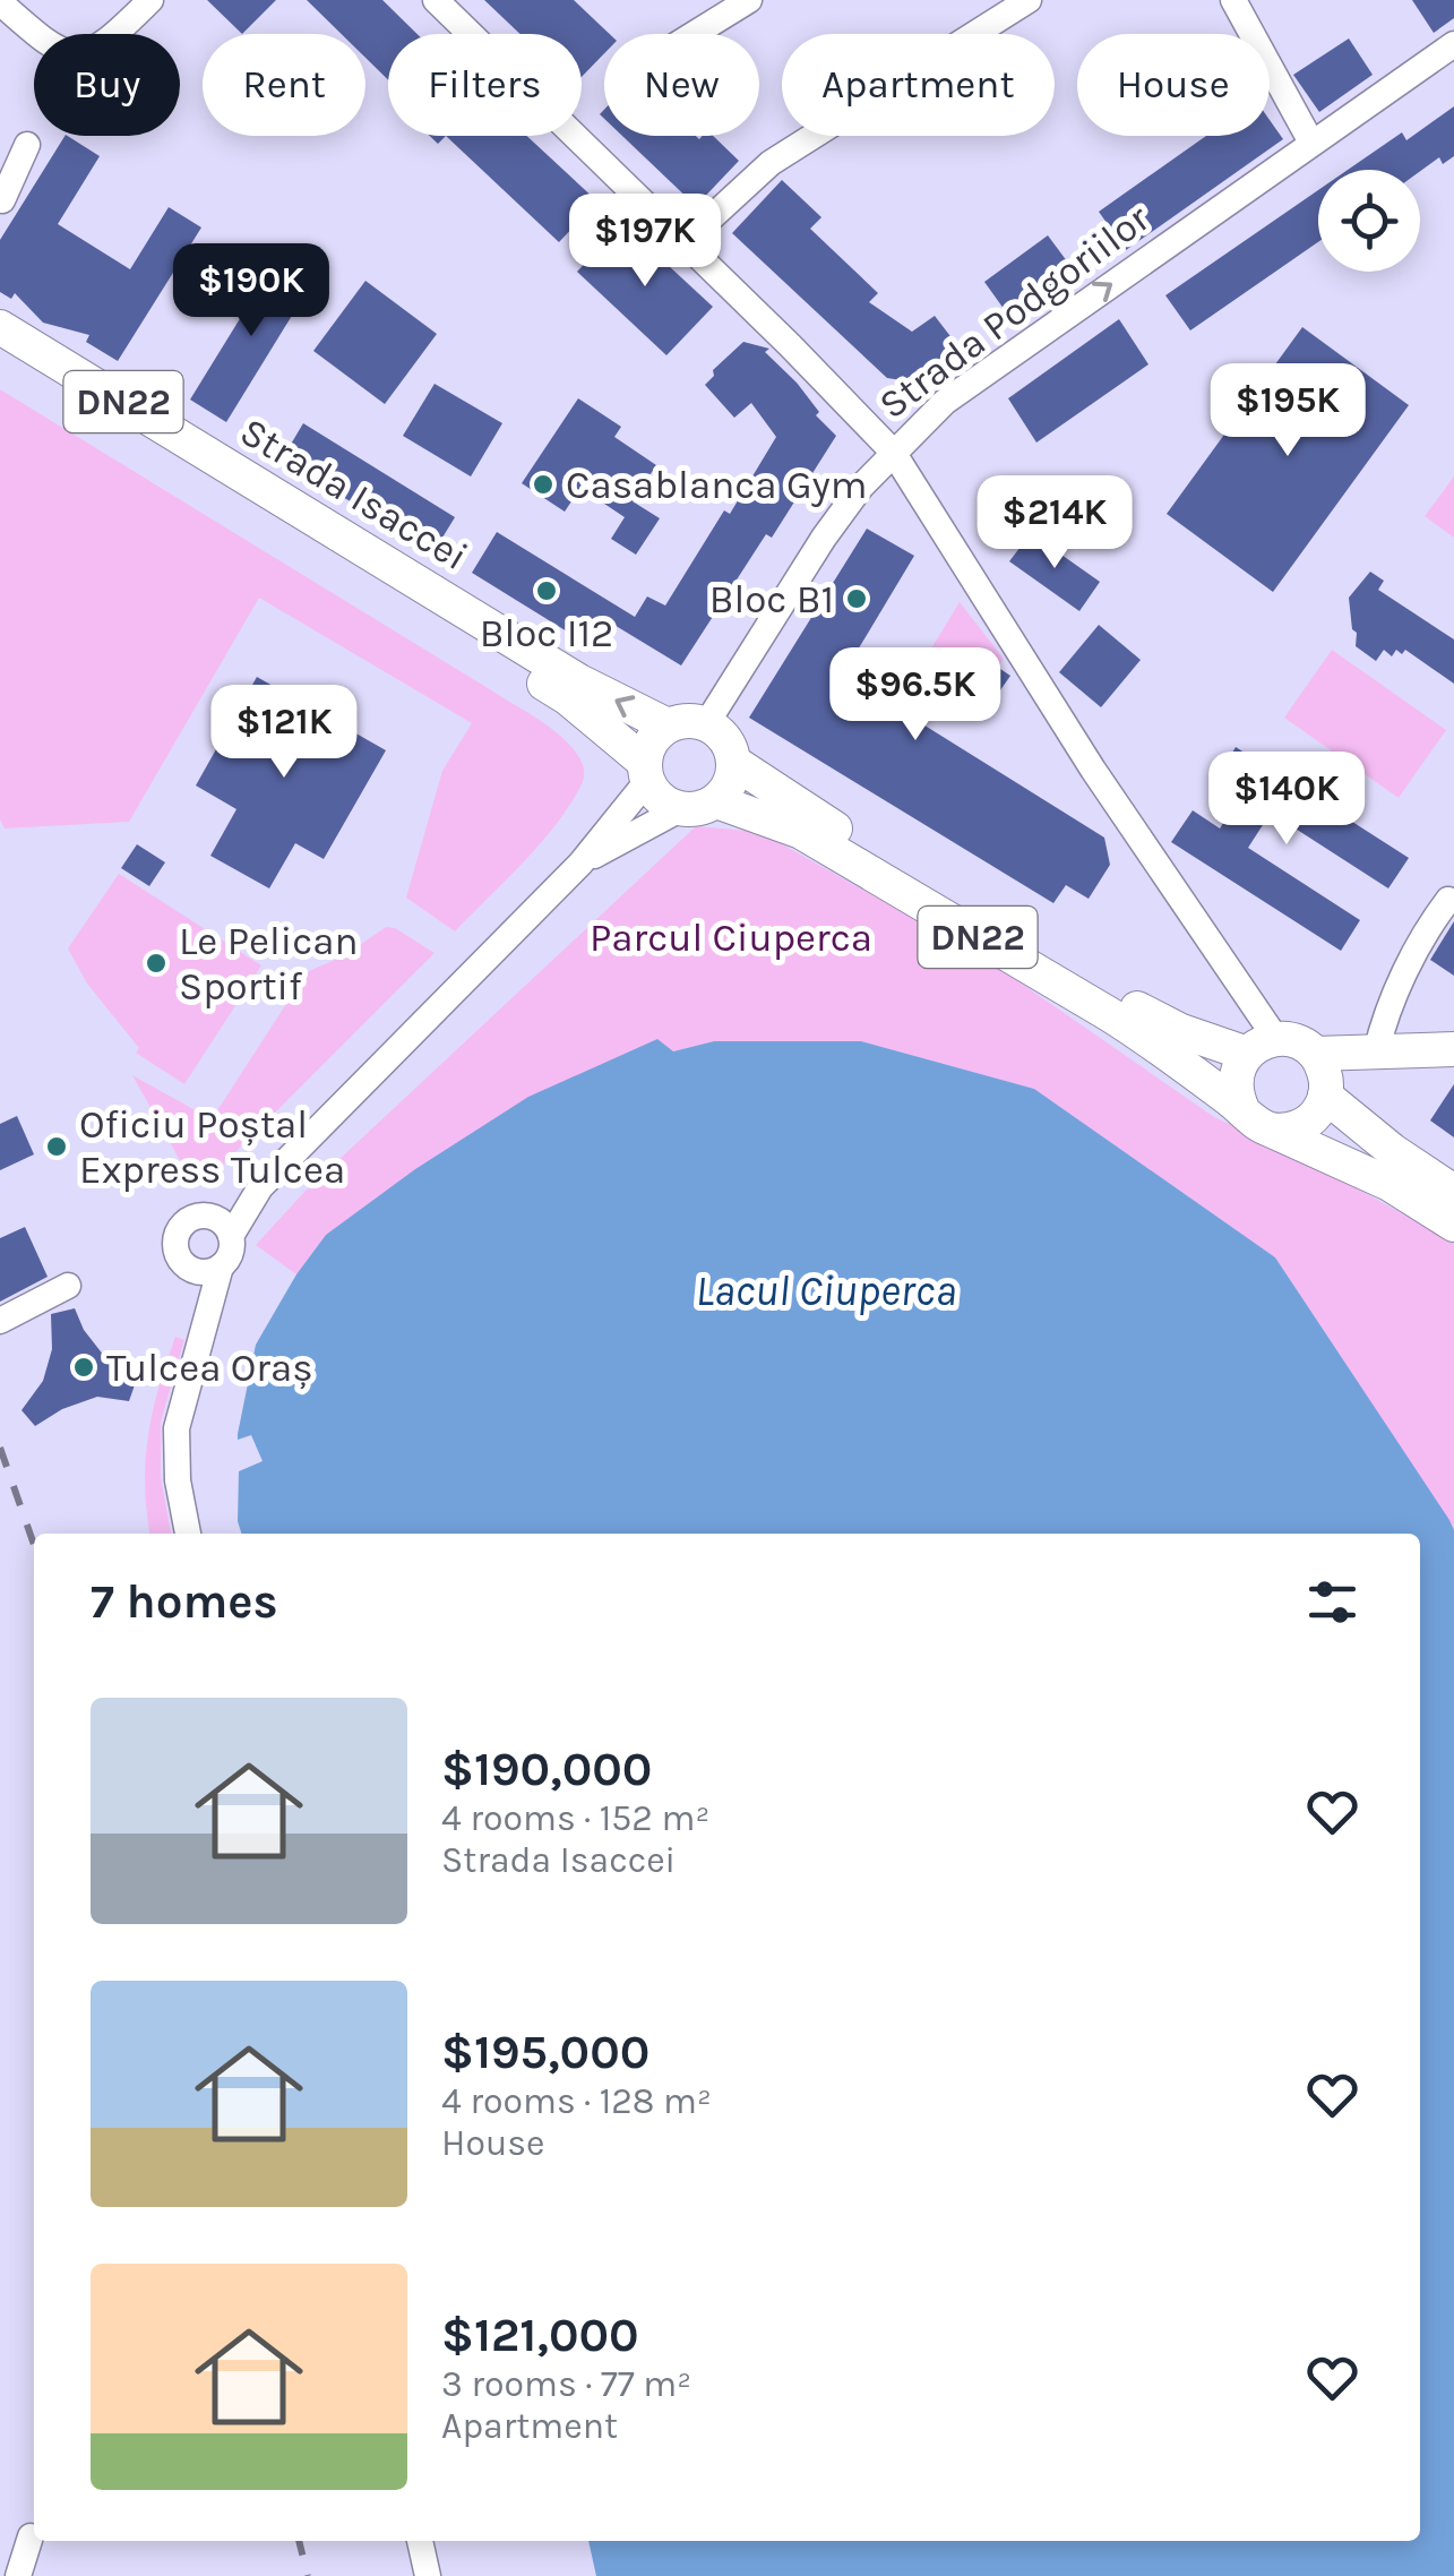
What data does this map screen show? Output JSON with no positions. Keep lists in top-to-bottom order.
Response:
{
  "streets": {
    "main road": ["DN22", "Strada Isaccei"],
    "street": ["Strada Podgoriilor"]
  },
  "crossings": [
    ["Strada Podgoriilor", "DN22"],
    ["Strada Podgoriilor", "Strada Isaccei"],
    ["DN22", "Strada Isaccei"]
  ],
  "one_way": ["Strada Podgoriilor"],
  "water": ["Lacul Ciuperca"],
  "parks": ["Parcul Ciuperca"],
  "places": [
    "Casablanca Gym",
    "Bloc I12",
    "Bloc B1",
    "Le Pelican Sportif",
    "Oficiu Poștal Express Tulcea",
    "Tulcea Oraș"
  ],
  "page": {
    "chip": [
      "Buy",
      "Rent",
      "Filters",
      "New",
      "Apartment",
      "House"
    ],
    "price": [
      "$197K",
      "$190K",
      "$195K",
      "$214K",
      "$96.5K",
      "$121K",
      "$140K"
    ],
    "heading": "7 homes",
    "list": [
      {
        "name": "$190,000",
        "note": "4 rooms · 152 m² · Strada Isaccei"
      },
      {
        "name": "$195,000",
        "note": "4 rooms · 128 m² · House"
      },
      {
        "name": "$121,000",
        "note": "3 rooms · 77 m² · Apartment"
      }
    ]
  }
}
